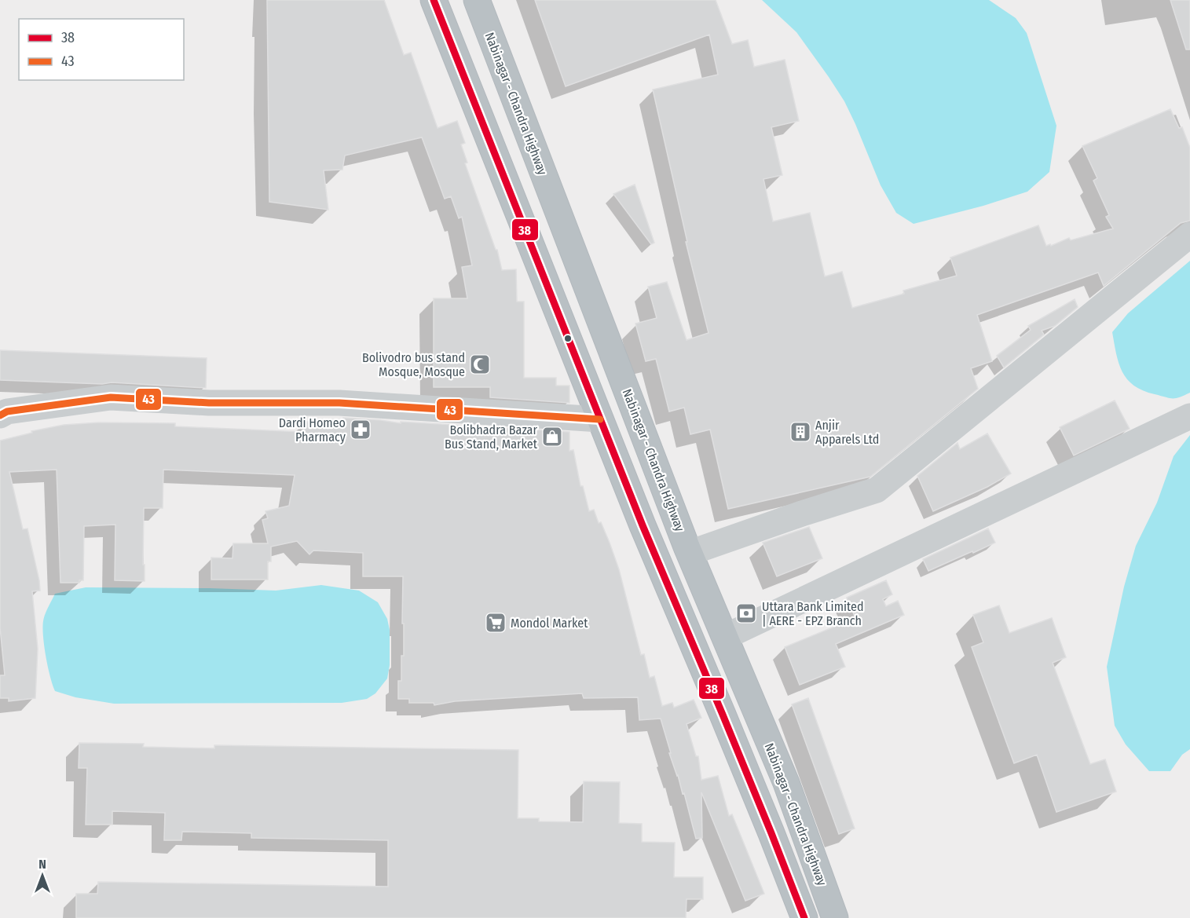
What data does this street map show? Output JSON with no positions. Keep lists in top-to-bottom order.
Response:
{
  "streets": {
    "highway": ["Nabinagar - Chandra Highway"]
  },
  "places": {
    "mosque": ["Bolivodro bus stand Mosque, Mosque"],
    "pharmacy": ["Dardi Homeo Pharmacy"],
    "building": ["Anjir Apparels Ltd"],
    "shop": ["Bolibhadra Bazar Bus Stand, Market"],
    "bank": ["Uttara Bank Limited | AERE - EPZ Branch"],
    "supermarket": ["Mondol Market"]
  },
  "lines": ["transit line 38", "transit line 43"],
  "legend": ["38", "43"],
  "north": "top"
}
